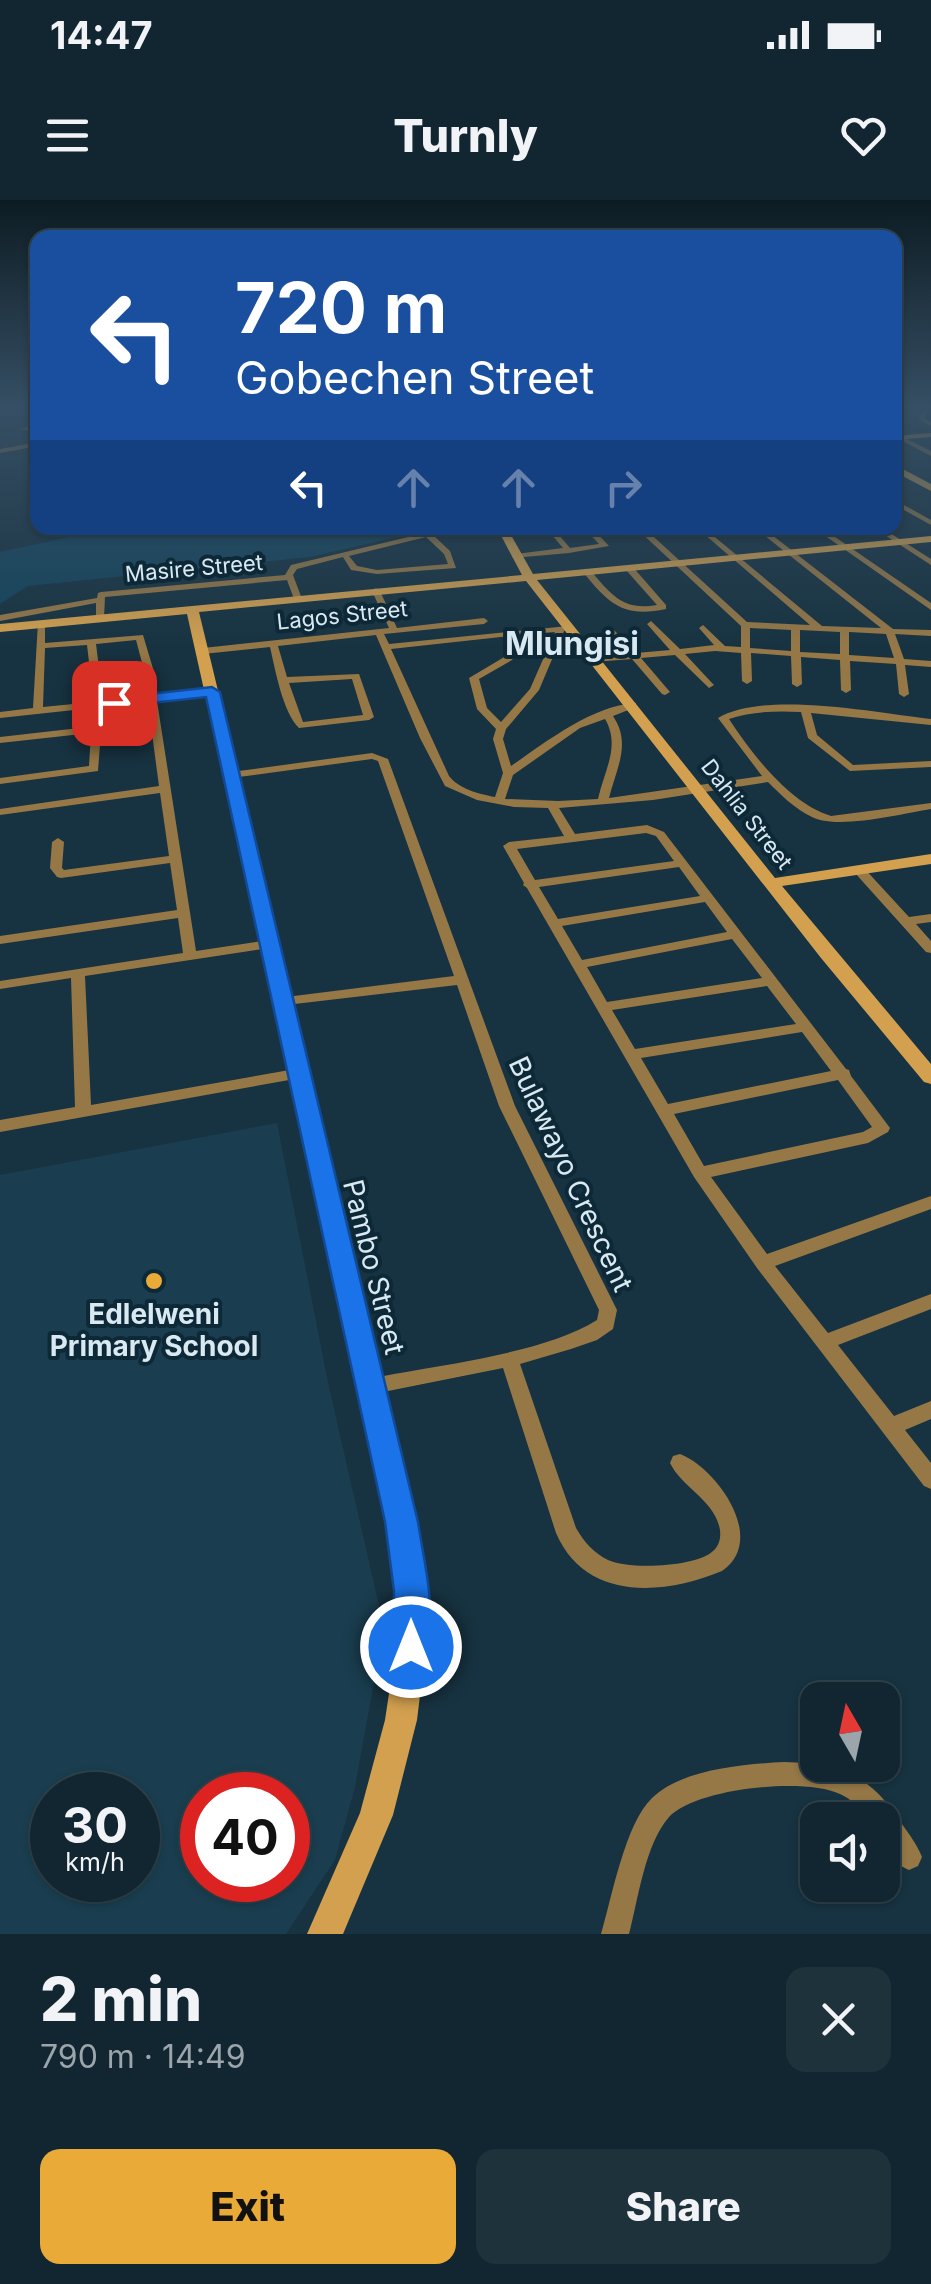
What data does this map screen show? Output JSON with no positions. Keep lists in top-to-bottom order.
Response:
{
  "streets": {
    "street": [
      "Masire Street",
      "Lagos Street",
      "Dahlia Street",
      "Bulawayo Crescent",
      "Pambo Street"
    ]
  },
  "crossings": [
    ["Lagos Street", "Pambo Street"],
    ["Bulawayo Crescent", "Pambo Street"]
  ],
  "districts": ["Mlungisi"],
  "places": ["Edlelweni Primary School"],
  "north": "top",
  "page": {
    "status": "14:47",
    "header": "Turnly",
    "turn": ["720 m", "Gobechen Street"],
    "speed": "30 km/h",
    "limit": "40",
    "heading": ["2 min", "790 m · 14:49"],
    "buttons": ["Exit", "Share"]
  }
}
